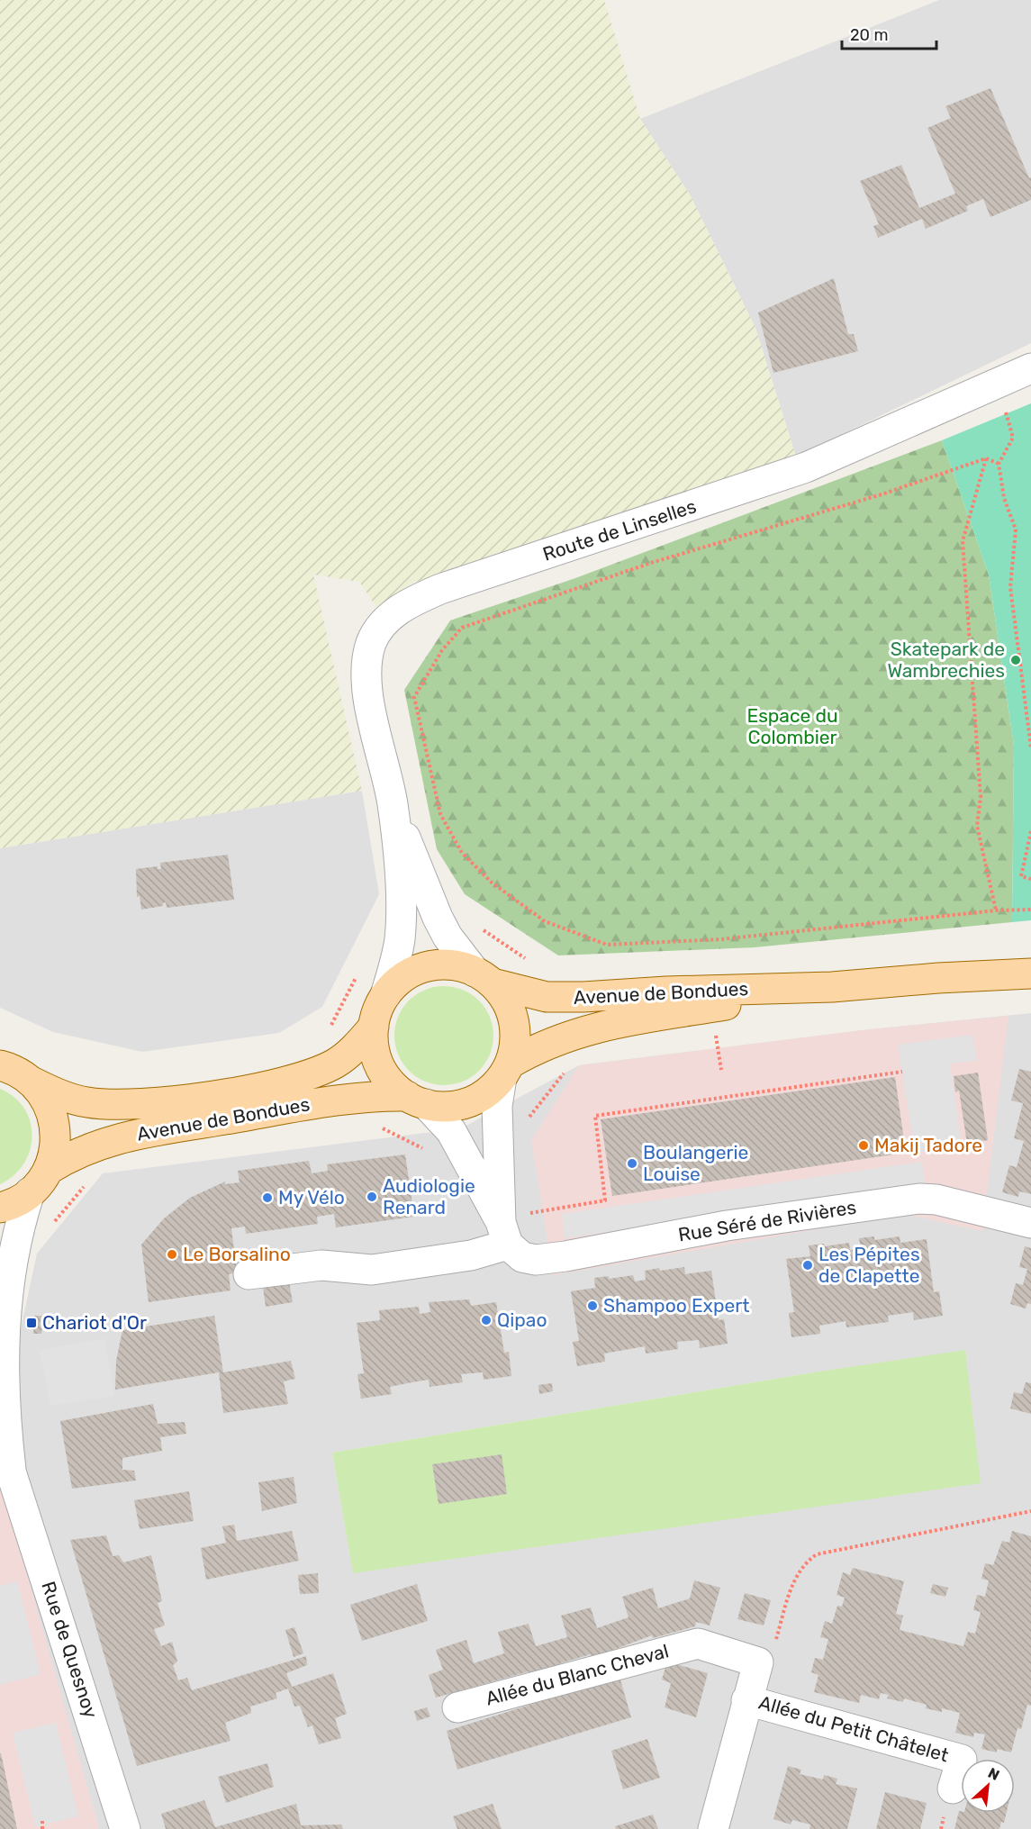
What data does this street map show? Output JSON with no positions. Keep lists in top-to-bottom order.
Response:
{
  "streets": {
    "main road": ["Avenue de Bondues"],
    "street": [
      "Route de Linselles",
      "Rue Séré de Rivières",
      "Rue de Quesnoy",
      "Allée du Blanc Cheval",
      "Allée du Petit Châtelet"
    ]
  },
  "crossings": [
    ["Route de Linselles", "Avenue de Bondues"],
    ["Avenue de Bondues", "Rue de Quesnoy"],
    ["Allée du Blanc Cheval", "Allée du Petit Châtelet"]
  ],
  "parks": ["Espace du Colombier"],
  "places": {
    "other": [
      "Skatepark de Wambrechies",
      "Makij Tadore",
      "Boulangerie Louise",
      "Audiologie Renard",
      "My Vélo",
      "Le Borsalino",
      "Les Pépites de Clapette",
      "Shampoo Expert",
      "Qipao"
    ],
    "transit": ["Chariot d'Or"]
  },
  "scale_bar": "20 m",
  "north": "top right"
}
